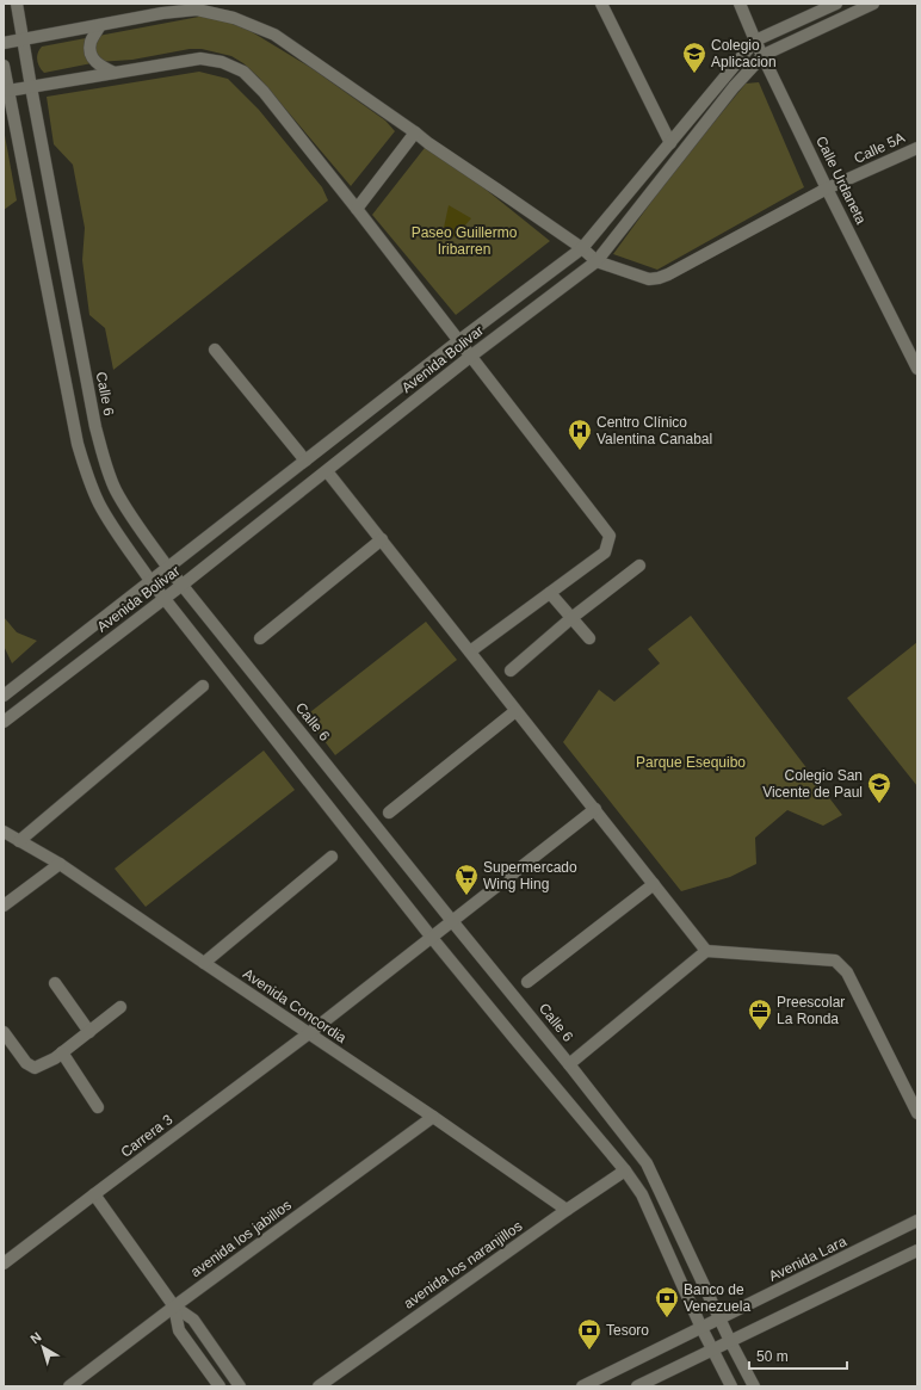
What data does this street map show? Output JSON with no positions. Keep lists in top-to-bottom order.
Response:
{
  "streets": {
    "street": [
      "Calle 5A",
      "Calle Urdaneta",
      "Avenida Bolivar",
      "Calle 6",
      "Avenida Concordia",
      "Carrera 3",
      "avenida los jabillos",
      "Avenida Lara",
      "avenida los naranjillos"
    ]
  },
  "crossings": [
    ["Calle 5A", "Calle Urdaneta"],
    ["Calle 5A", "Avenida Bolivar"],
    ["Calle Urdaneta", "Avenida Bolivar"],
    ["Avenida Bolivar", "Calle 6"],
    ["Calle 6", "Carrera 3"],
    ["Calle 6", "Avenida Lara"],
    ["Avenida Concordia", "Carrera 3"],
    ["Avenida Concordia", "avenida los jabillos"],
    ["Avenida Concordia", "avenida los naranjillos"]
  ],
  "parks": ["Paseo Guillermo Iribarren", "Parque Esequibo"],
  "places": {
    "school or university": ["Colegio Aplicacion", "Colegio San Vicente de Paul"],
    "hospital": ["Centro Clínico Valentina Canabal"],
    "supermarket": ["Supermercado Wing Hing"],
    "office": ["Preescolar La Ronda"],
    "bank": ["Banco de Venezuela", "Tesoro"]
  },
  "scale_bar": "50 m",
  "north": "top left"
}
